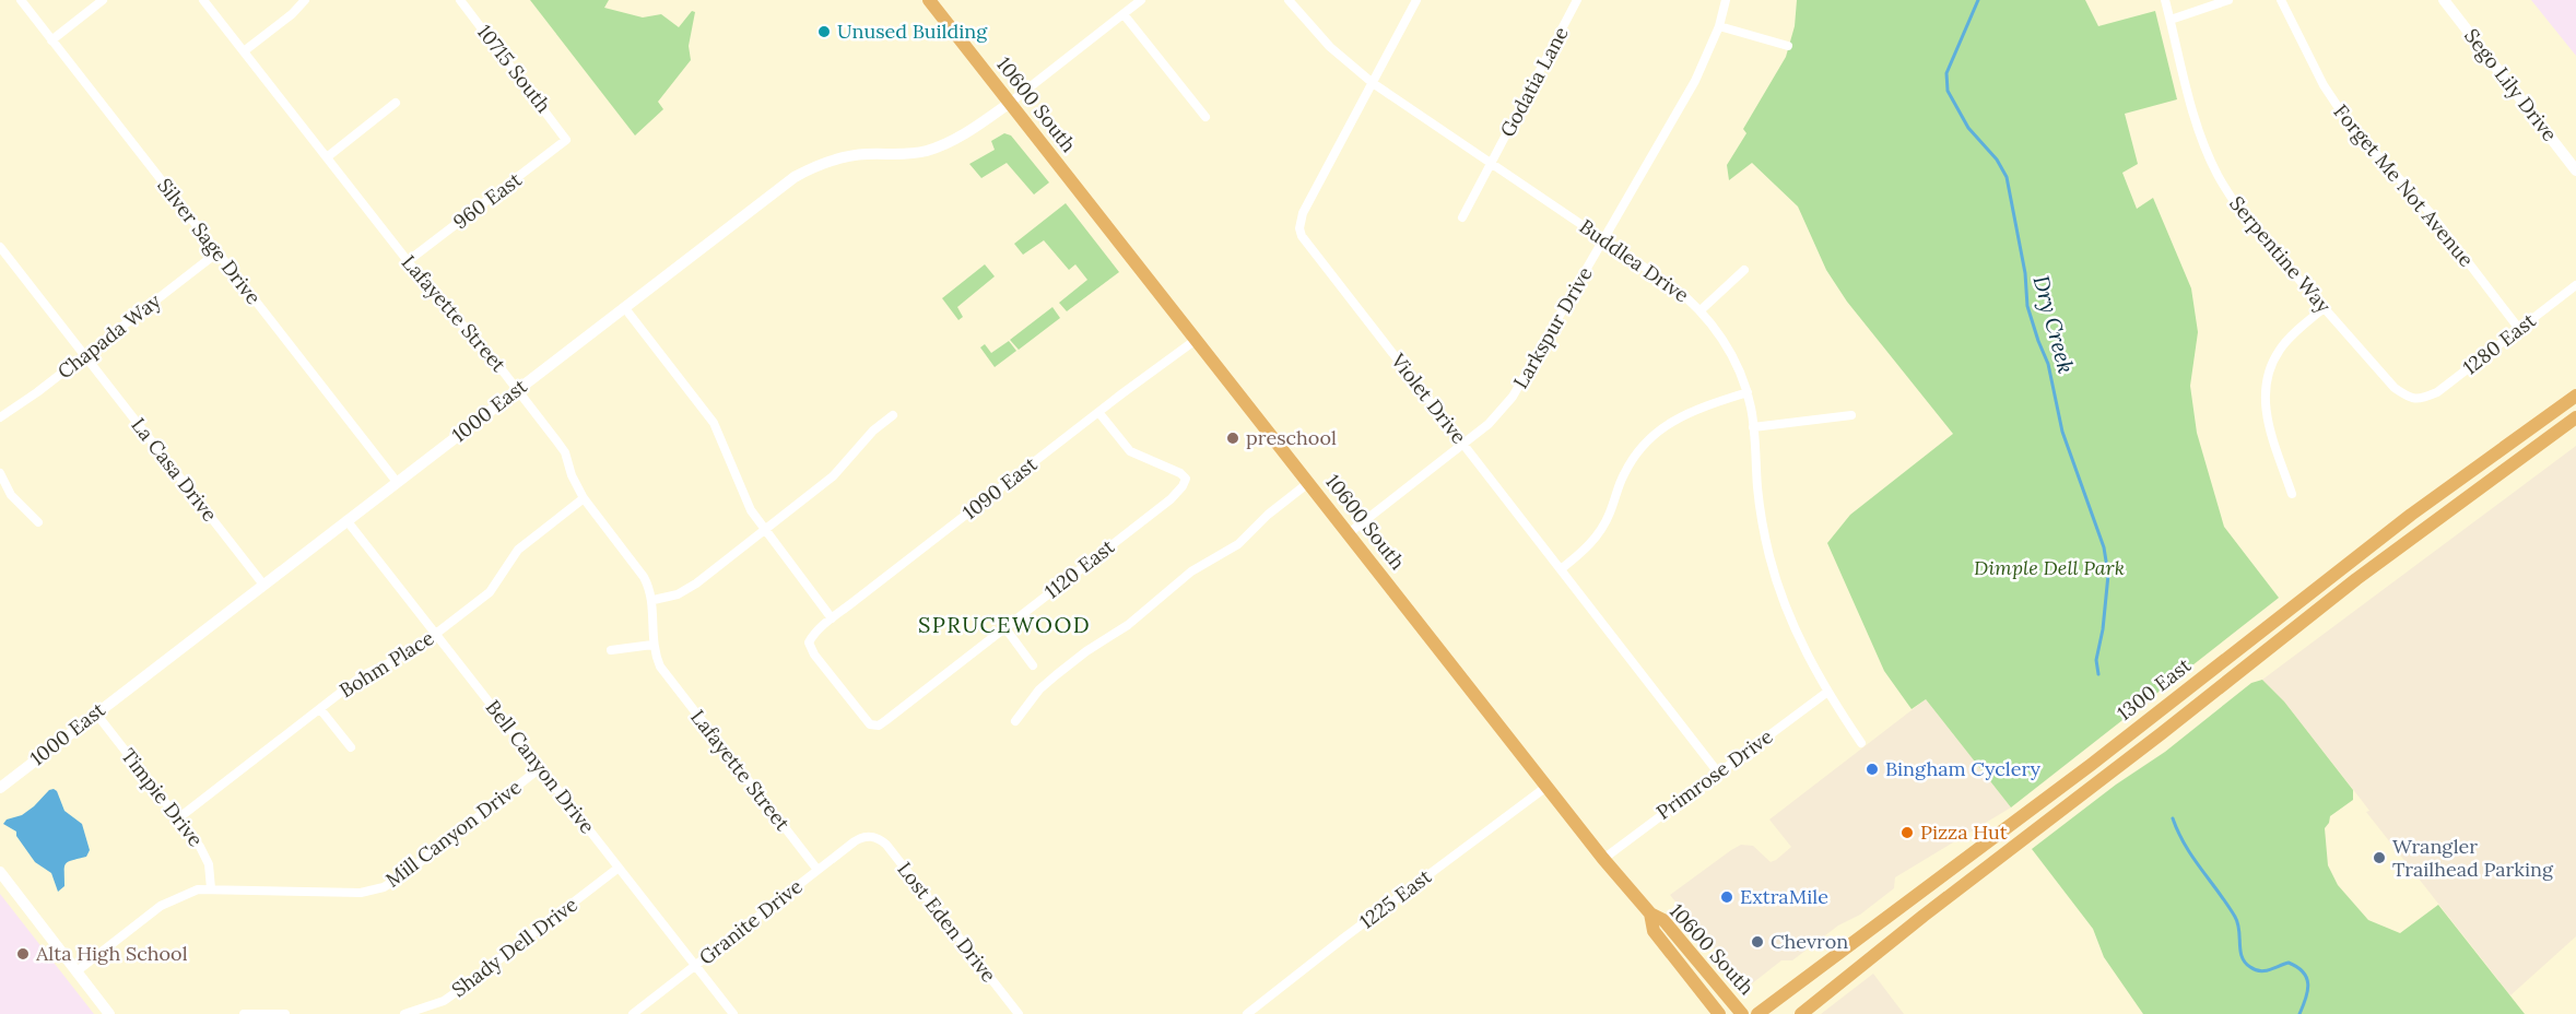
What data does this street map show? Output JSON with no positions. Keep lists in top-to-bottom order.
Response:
{
  "streets": {
    "main road": ["10600 South", "1300 East"],
    "street": [
      "10715 South",
      "Godatia Lane",
      "Sego Lily Drive",
      "Forget Me Not Avenue",
      "960 East",
      "Silver Sage Drive",
      "Serpentine Way",
      "Buddlea Drive",
      "Lafayette Street",
      "Larkspur Drive",
      "Chapada Way",
      "1280 East",
      "Violet Drive",
      "1000 East",
      "La Casa Drive",
      "1090 East",
      "1120 East",
      "Bohm Place",
      "Bell Canyon Drive",
      "Primrose Drive",
      "Timpie Drive",
      "Mill Canyon Drive",
      "1225 East",
      "Granite Drive",
      "Lost Eden Drive",
      "Shady Dell Drive"
    ]
  },
  "crossings": [
    ["10715 South", "960 East"],
    ["Godatia Lane", "Buddlea Drive"],
    ["10600 South", "Larkspur Drive"],
    ["10600 South", "1000 East"],
    ["10600 South", "1090 East"],
    ["10600 South", "Primrose Drive"],
    ["10600 South", "1225 East"],
    ["Forget Me Not Avenue", "1280 East"],
    ["960 East", "Lafayette Street"],
    ["Silver Sage Drive", "Chapada Way"],
    ["Silver Sage Drive", "1000 East"],
    ["Serpentine Way", "1280 East"],
    ["Buddlea Drive", "Larkspur Drive"],
    ["Buddlea Drive", "Violet Drive"],
    ["Buddlea Drive", "Primrose Drive"],
    ["Lafayette Street", "1000 East"],
    ["Lafayette Street", "Bohm Place"],
    ["Lafayette Street", "Granite Drive"],
    ["Larkspur Drive", "Violet Drive"],
    ["Chapada Way", "La Casa Drive"],
    ["Violet Drive", "Primrose Drive"],
    ["1000 East", "La Casa Drive"],
    ["1000 East", "Bell Canyon Drive"],
    ["1000 East", "Timpie Drive"],
    ["1090 East", "1120 East"],
    ["Bohm Place", "Bell Canyon Drive"],
    ["Bohm Place", "Timpie Drive"],
    ["Bell Canyon Drive", "Mill Canyon Drive"],
    ["Bell Canyon Drive", "Granite Drive"],
    ["Bell Canyon Drive", "Shady Dell Drive"],
    ["Timpie Drive", "Mill Canyon Drive"],
    ["Granite Drive", "Lost Eden Drive"]
  ],
  "districts": ["SPRUCEWOOD"],
  "water": ["Dry Creek"],
  "parks": ["Dimple Dell Park"],
  "places": [
    "Unused Building",
    "preschool",
    "Bingham Cyclery",
    "Pizza Hut",
    "Wrangler Trailhead Parking",
    "ExtraMile",
    "Chevron",
    "Alta High School"
  ]
}
